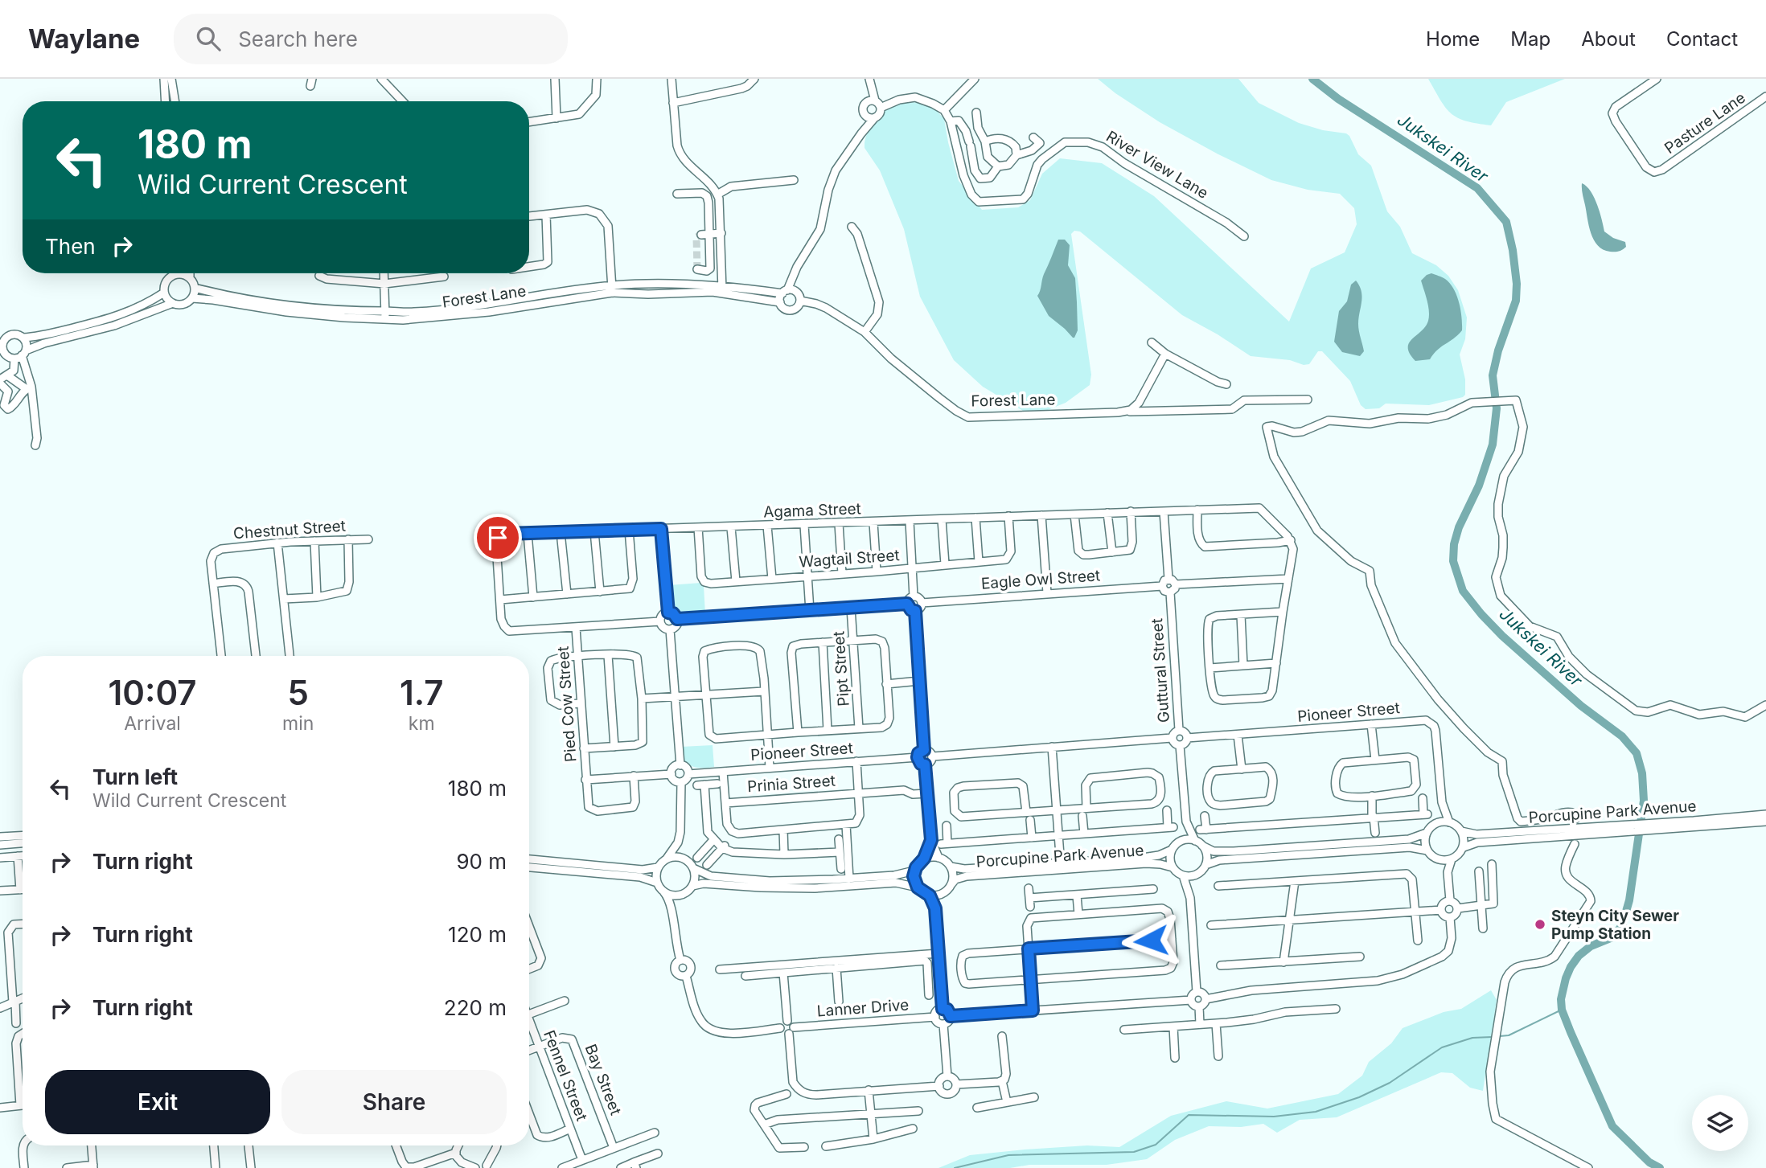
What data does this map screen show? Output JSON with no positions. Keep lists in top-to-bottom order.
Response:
{
  "streets": {
    "street": [
      "Pasture Lane",
      "River View Lane",
      "Forest Lane",
      "Agama Street",
      "Chestnut Street",
      "Wagtail Street",
      "Eagle Owl Street",
      "Pipt Street",
      "Guttural Street",
      "Pied Cow Street",
      "Pioneer Street",
      "Prinia Street",
      "Porcupine Park Avenue",
      "Lanner Drive",
      "Fennel Street",
      "Bay Street"
    ]
  },
  "crossings": [
    ["Agama Street", "Wagtail Street"],
    ["Agama Street", "Pied Cow Street"],
    ["Eagle Owl Street", "Guttural Street"],
    ["Guttural Street", "Pioneer Street"],
    ["Fennel Street", "Bay Street"]
  ],
  "water": ["Jukskei River"],
  "places": ["Steyn City Sewer Pump Station"],
  "page": {
    "header": "Waylane",
    "search": "Search here",
    "nav": [
      "Home",
      "Map",
      "About",
      "Contact"
    ],
    "turn": ["180 m", "Wild Current Crescent"],
    "then": "Then",
    "eta": [
      "10:07",
      "Arrival",
      "5",
      "min",
      "1.7",
      "km"
    ],
    "list": [
      {
        "name": "Turn left",
        "note": "Wild Current Crescent",
        "value": "180 m"
      },
      {
        "name": "Turn right",
        "value": "90 m"
      },
      {
        "name": "Turn right",
        "value": "120 m"
      },
      {
        "name": "Turn right",
        "value": "220 m"
      }
    ],
    "buttons": ["Exit", "Share"]
  }
}
